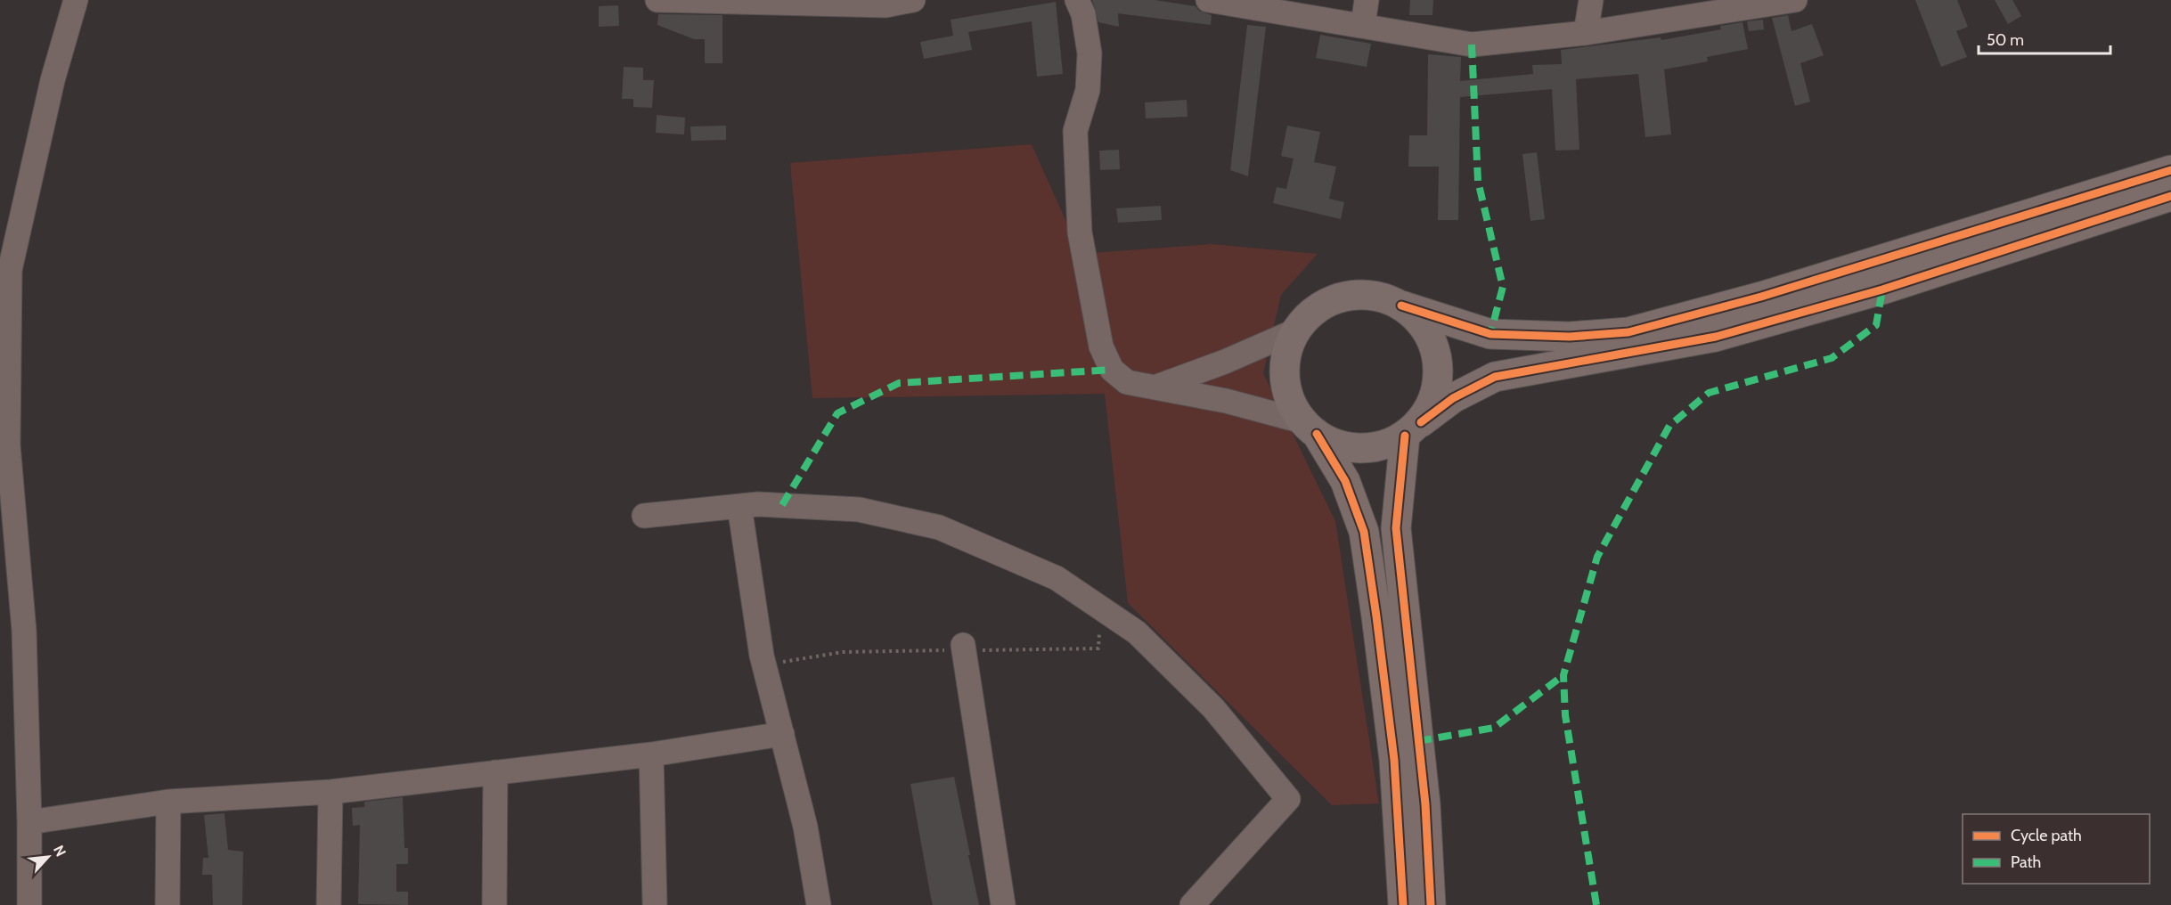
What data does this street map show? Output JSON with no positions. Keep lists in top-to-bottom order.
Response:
{
  "legend": ["Cycle path", "Path"],
  "scale_bar": "50 m",
  "north": "top right"
}
